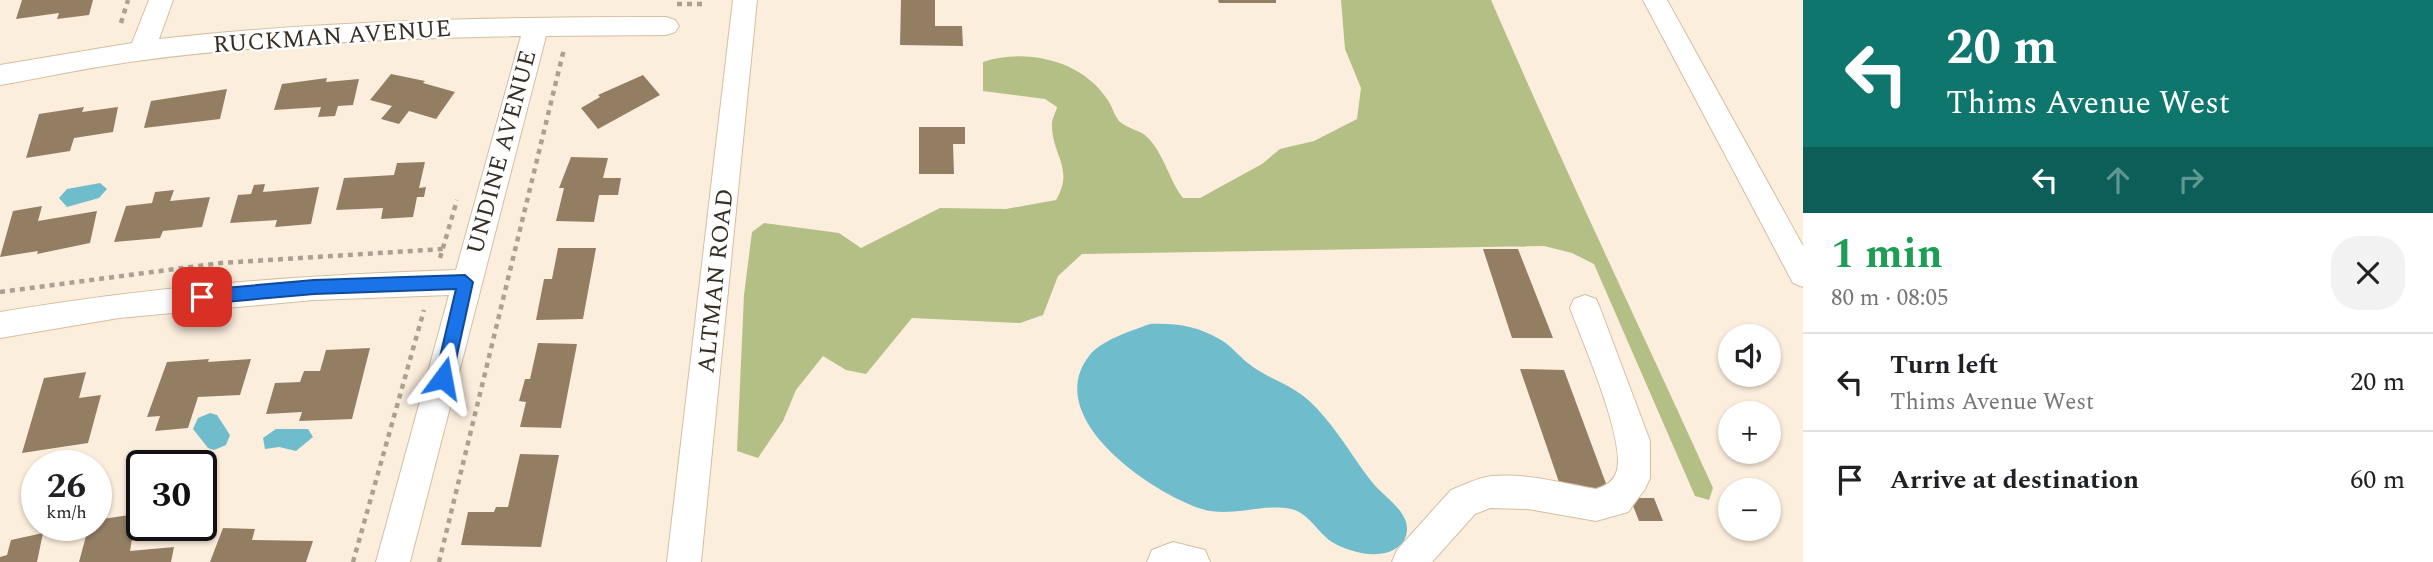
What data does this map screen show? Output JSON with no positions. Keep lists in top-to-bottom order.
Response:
{
  "streets": {
    "street": ["RUCKMAN AVENUE", "UNDINE AVENUE", "ALTMAN ROAD"]
  },
  "crossings": [
    ["RUCKMAN AVENUE", "UNDINE AVENUE"]
  ],
  "page": {
    "turn": ["20 m", "Thims Avenue West"],
    "heading": ["1 min", "80 m · 08:05"],
    "map_buttons": ["+", "−"],
    "list": [
      {
        "name": "Turn left",
        "note": "Thims Avenue West",
        "value": "20 m"
      },
      {
        "name": "Arrive at destination",
        "value": "60 m"
      }
    ],
    "speed": "26 km/h",
    "limit": "30"
  }
}
